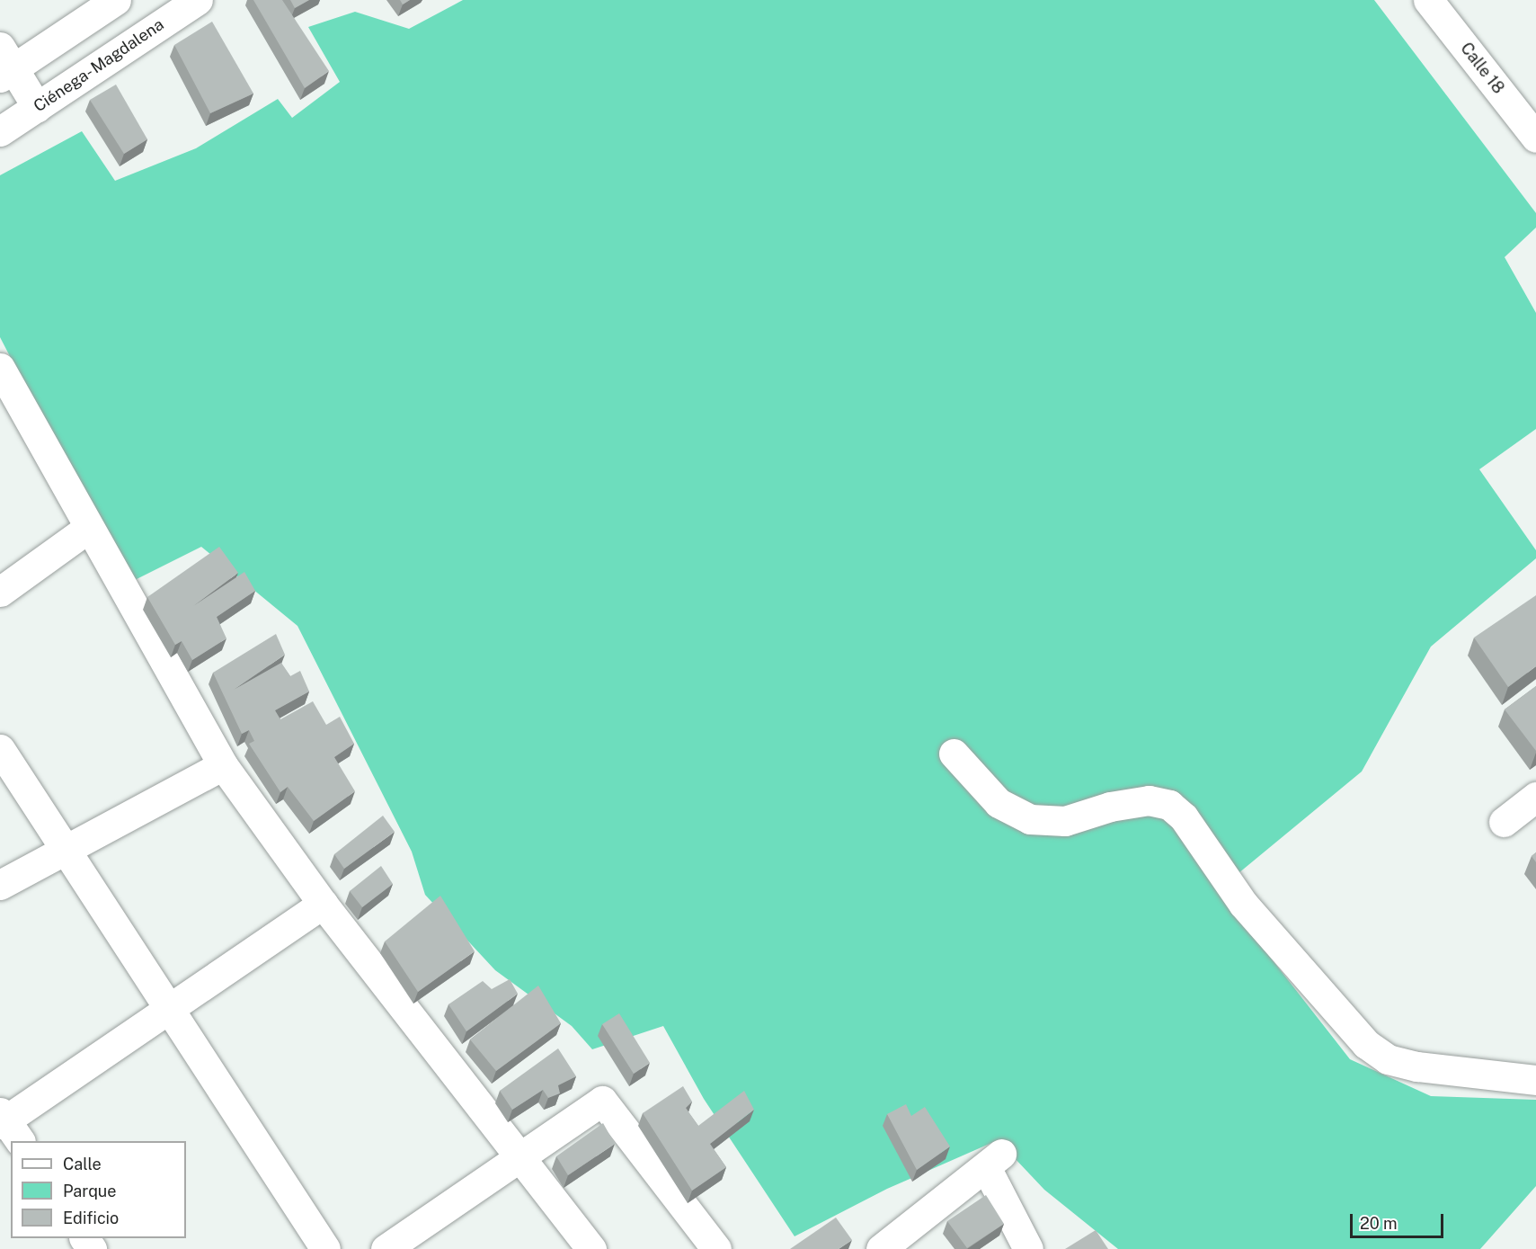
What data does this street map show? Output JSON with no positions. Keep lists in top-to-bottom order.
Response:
{
  "streets": {
    "street": ["Ciénega- Magdalena", "Calle 18"]
  },
  "legend": ["Calle", "Parque", "Edificio"],
  "scale_bar": "20 m"
}
